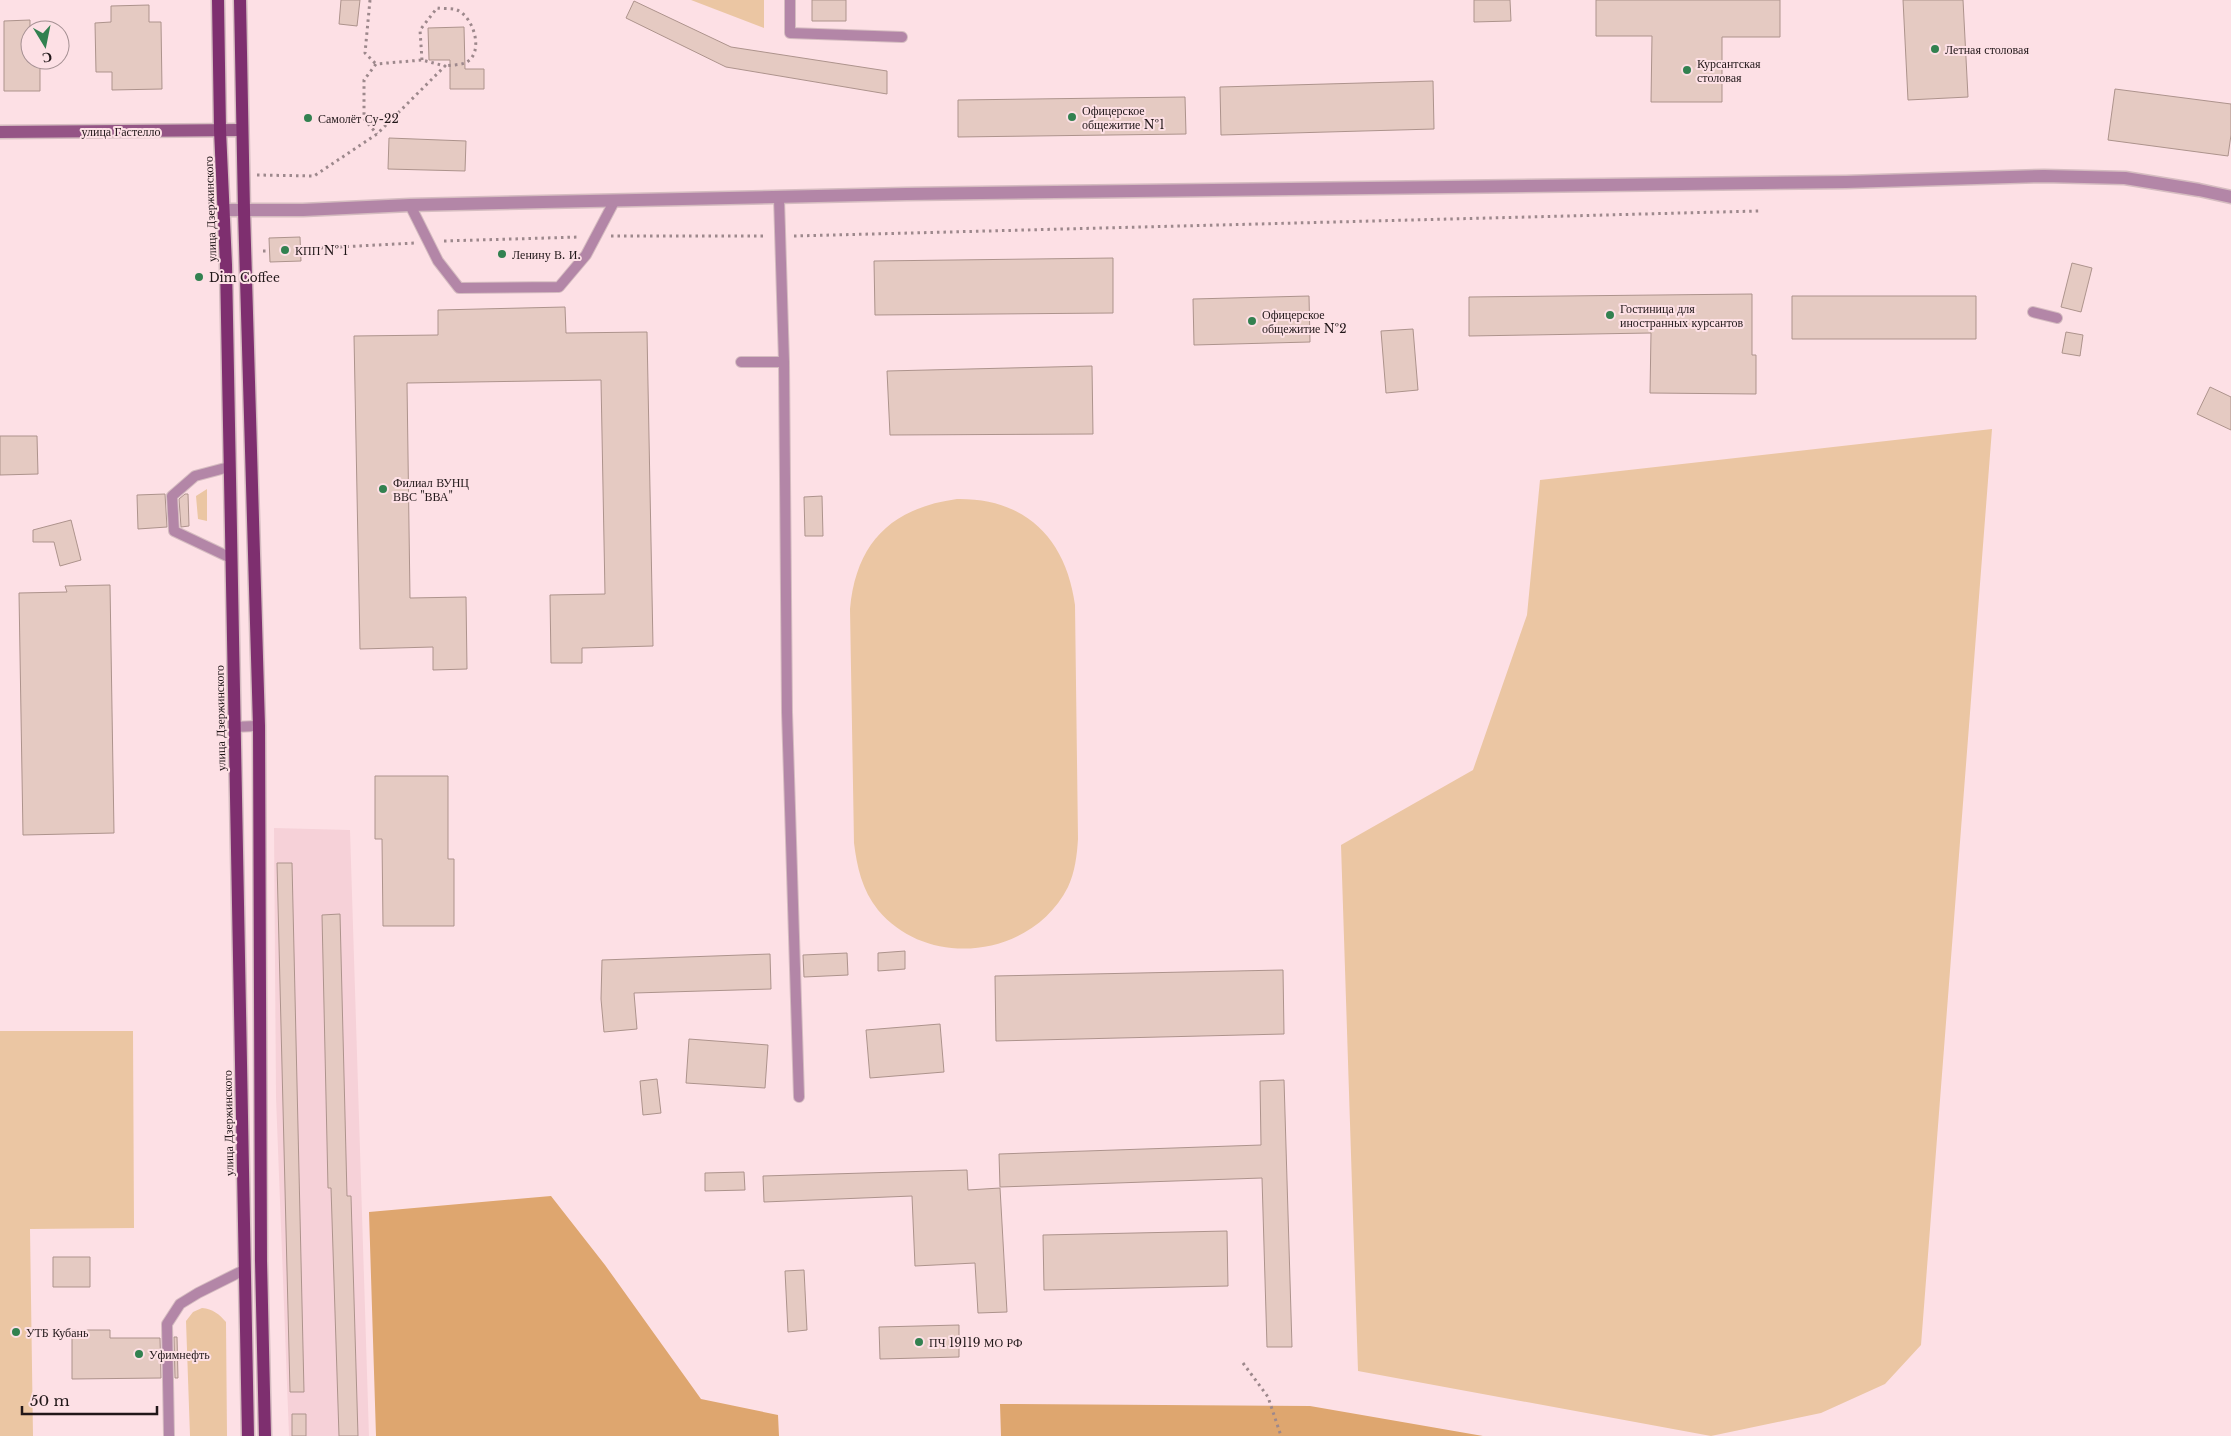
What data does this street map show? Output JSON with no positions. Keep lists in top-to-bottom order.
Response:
{
  "streets": {
    "main road": ["улица Дзержинского"],
    "street": ["улица Гастелло"]
  },
  "crossings": [
    ["улица Гастелло", "улица Дзержинского"]
  ],
  "places": [
    "Летная столовая",
    "Курсантская столовая",
    "Офицерское общежитие №1",
    "Самолёт Су-22",
    "КПП № 1",
    "Ленину В. И.",
    "Dim Coffee",
    "Гостиница для иностранных курсантов",
    "Офицерское общежитие №2",
    "Филиал ВУНЦ ВВС \"ВВА\"",
    "УТБ Кубань",
    "ПЧ 19119 МО РФ",
    "Уфимнефть"
  ],
  "scale_bar": "50 m",
  "north": "bottom"
}
